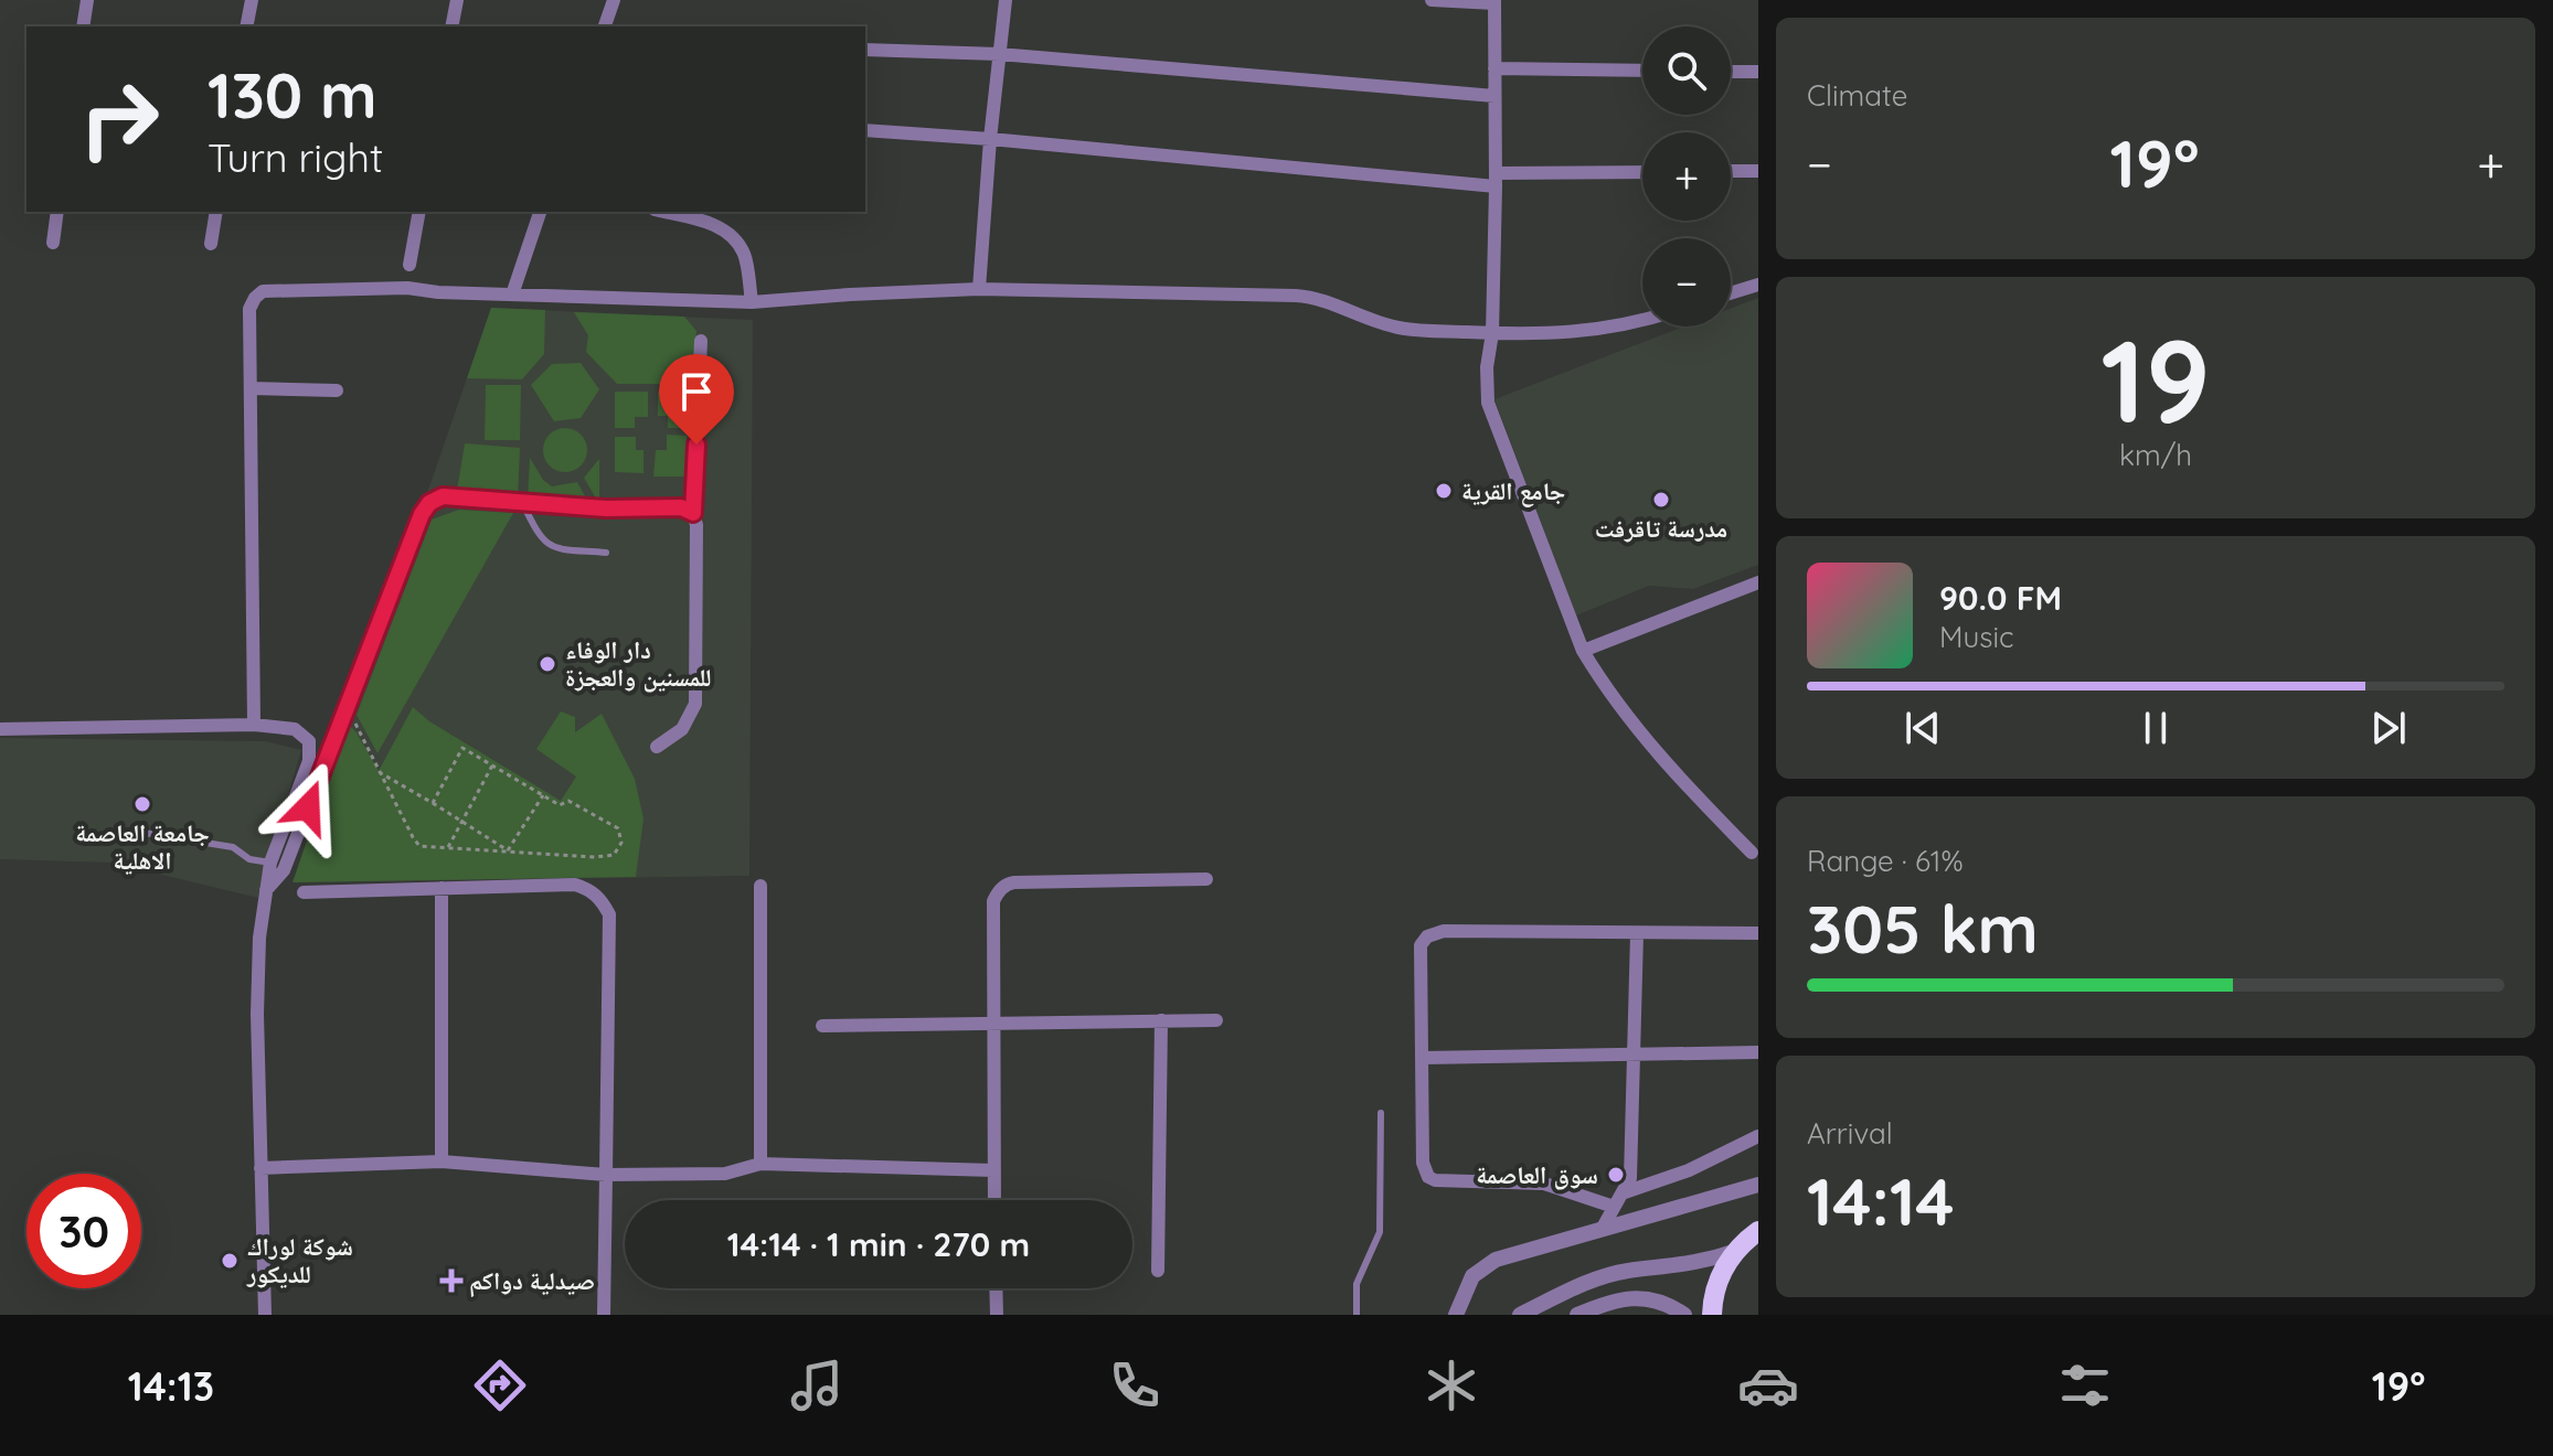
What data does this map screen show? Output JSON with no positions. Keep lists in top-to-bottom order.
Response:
{
  "places": {
    "other": [
      "جامع القرية",
      "مدرسة تاقرفت",
      "دار الوفاء للمسنين والعجزة",
      "جامعة العاصمة الاهلية",
      "سوق العاصمة",
      "شوكة لوراك للديكور"
    ],
    "health": ["صيدلية دواكم"]
  },
  "page": {
    "tile": [
      "Climate",
      ["19", "km/h"],
      ["Range · 61%", "305 km"],
      ["Arrival", "14:14"]
    ],
    "map_buttons": ["+", "−"],
    "turn": ["130 m", "Turn right"],
    "heat": ["−", "19°", "+"],
    "song": ["90.0 FM", "Music"],
    "limit": "30",
    "trip": "14:14 · 1 min · 270 m",
    "tabs": ["14:13", "19°"]
  }
}
